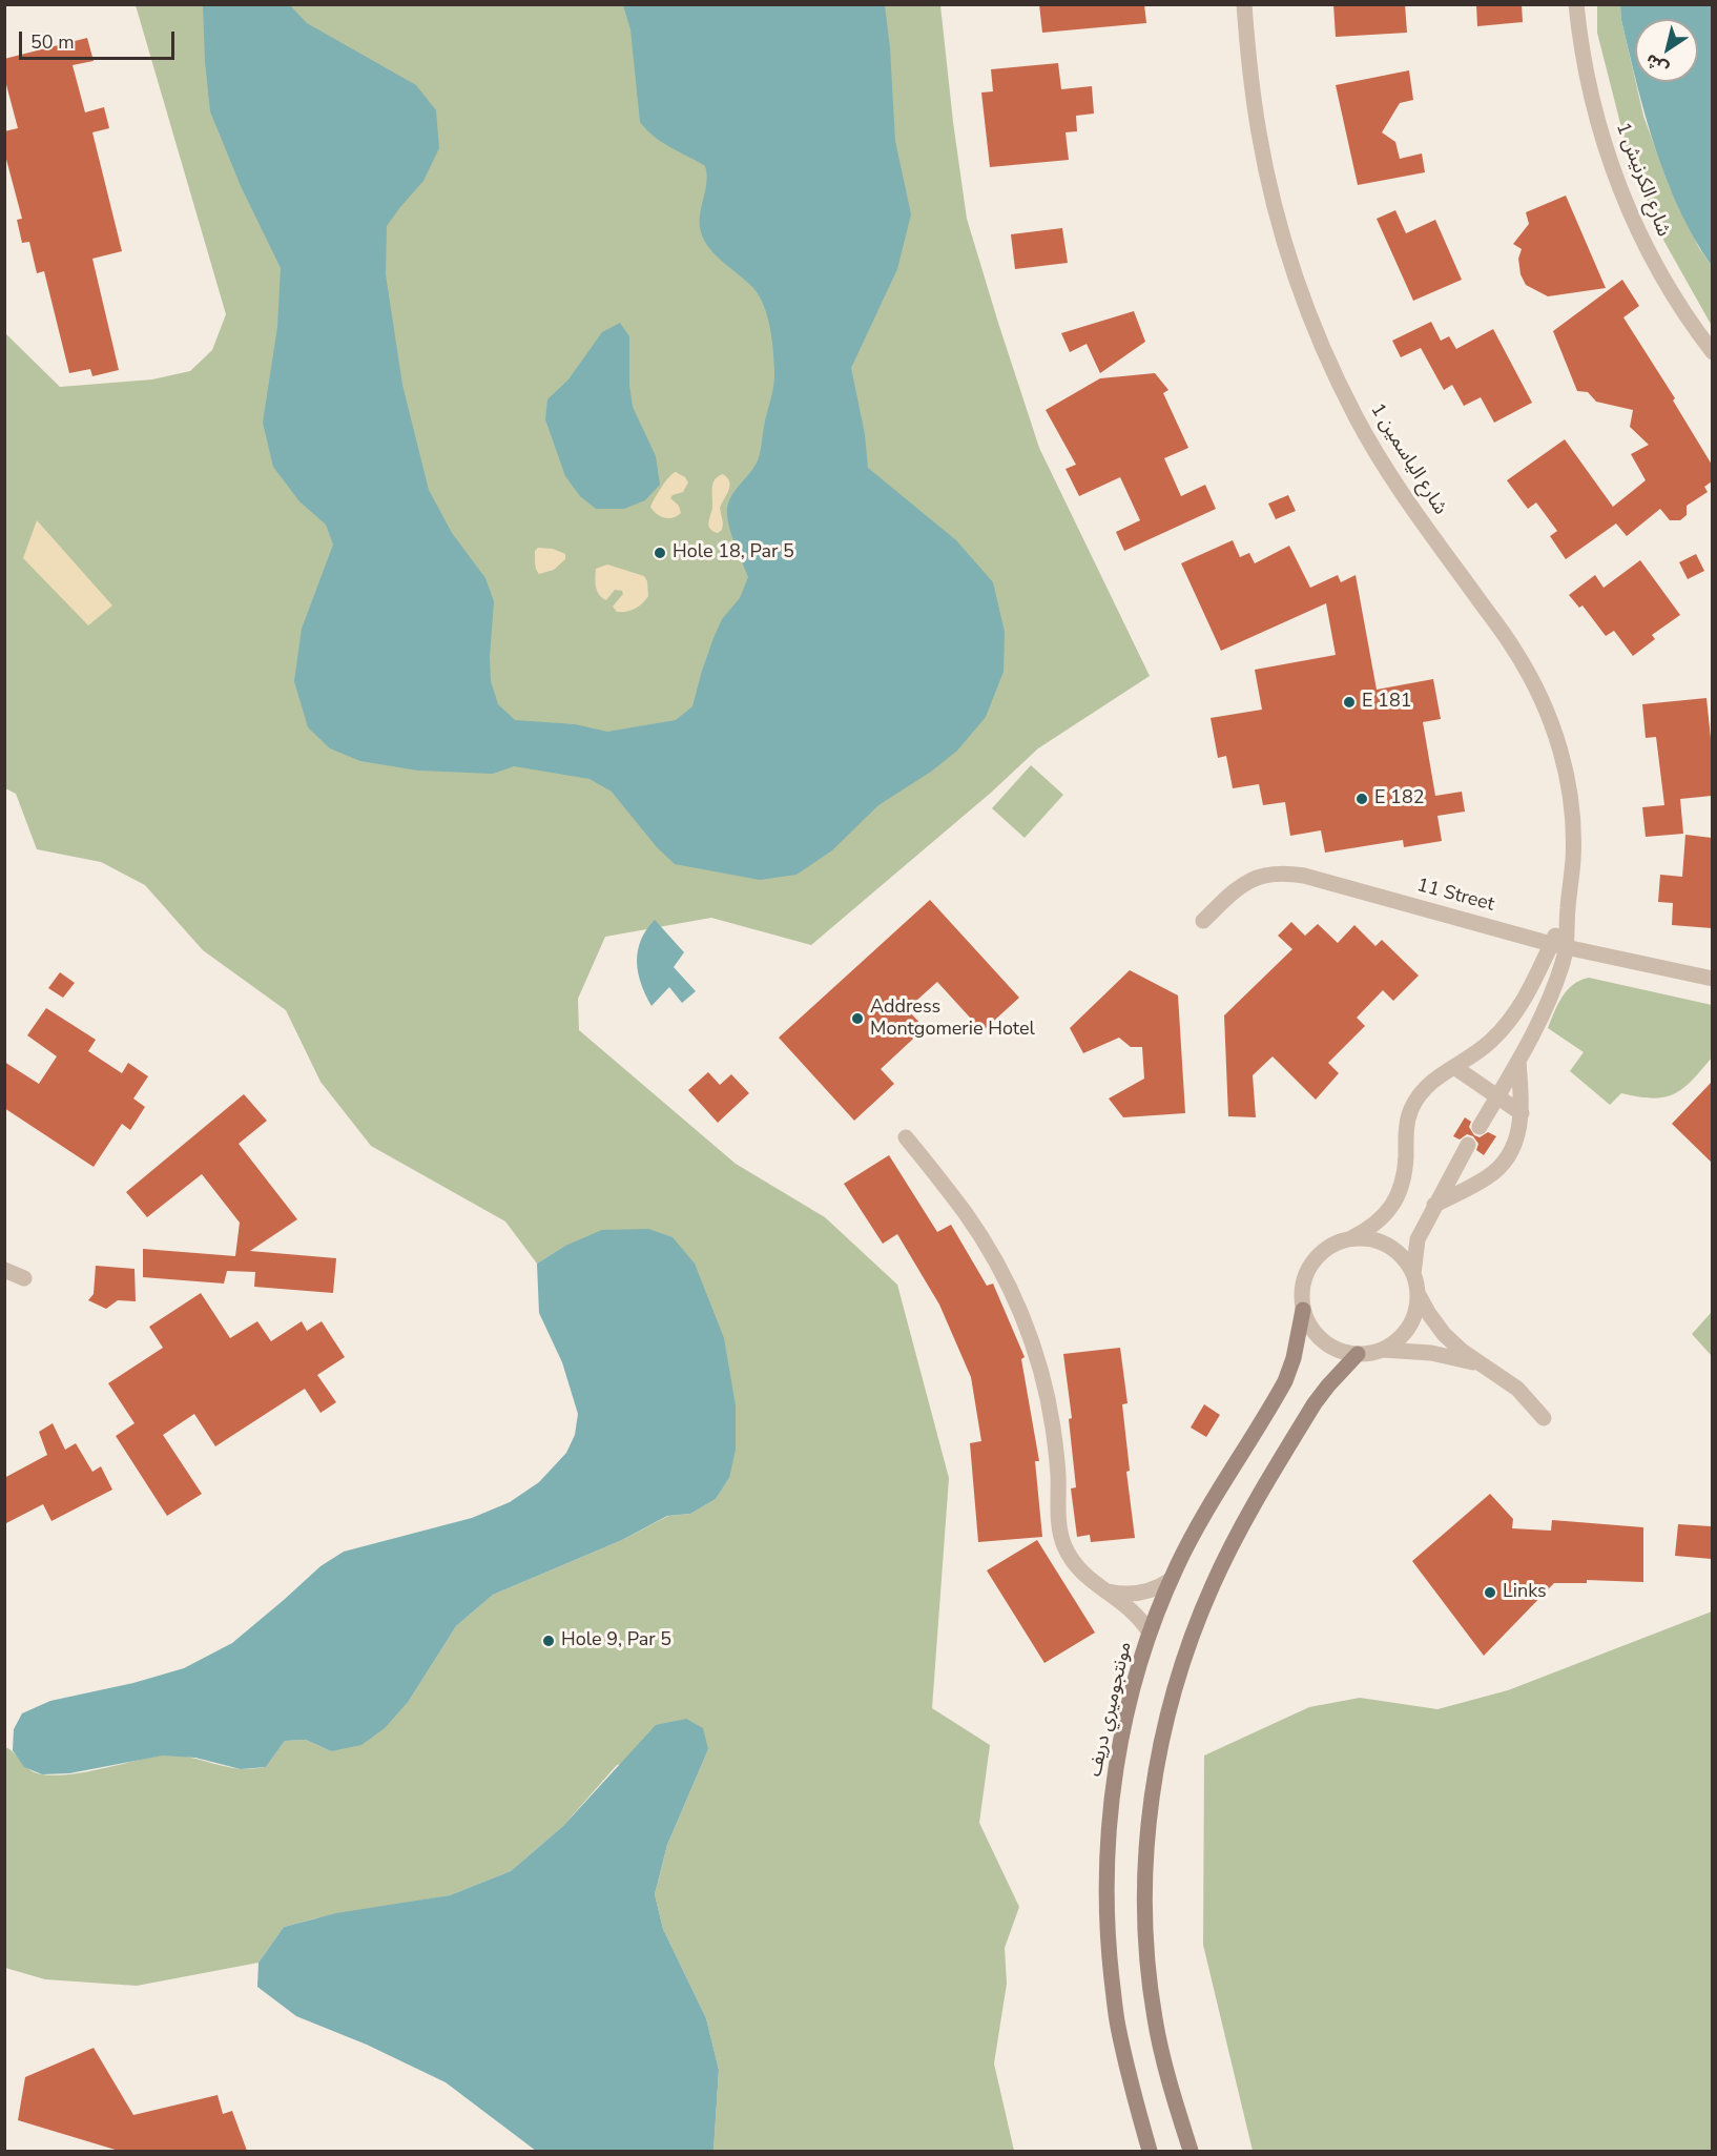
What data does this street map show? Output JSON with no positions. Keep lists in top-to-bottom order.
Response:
{
  "streets": {
    "street": [
      "شارع الكرنيش 1",
      "شارع الياسمين 1",
      "11 Street",
      "مونتجوميري دريف"
    ]
  },
  "crossings": [
    ["شارع الياسمين 1", "11 Street"]
  ],
  "places": [
    "Hole 18, Par 5",
    "E 181",
    "E 182",
    "Address Montgomerie Hotel",
    "Links",
    "Hole 9, Par 5"
  ],
  "scale_bar": "50 m",
  "north": "bottom left"
}
